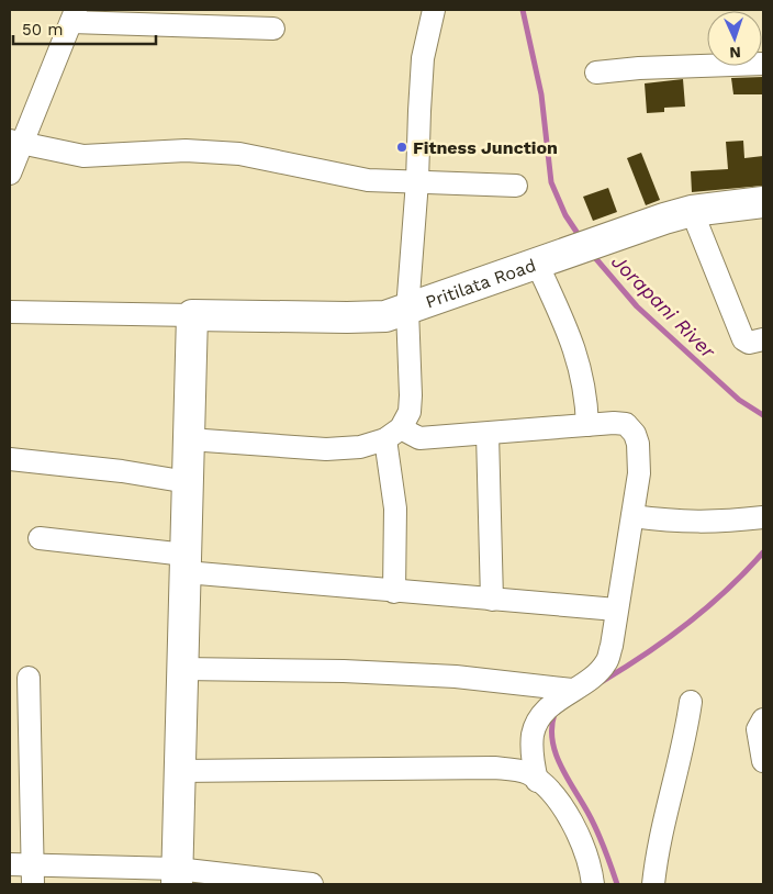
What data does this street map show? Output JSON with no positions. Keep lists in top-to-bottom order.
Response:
{
  "streets": {
    "street": ["Pritilata Road"]
  },
  "water": ["Jorapani River"],
  "places": ["Fitness Junction"],
  "scale_bar": "50 m",
  "north": "bottom"
}
